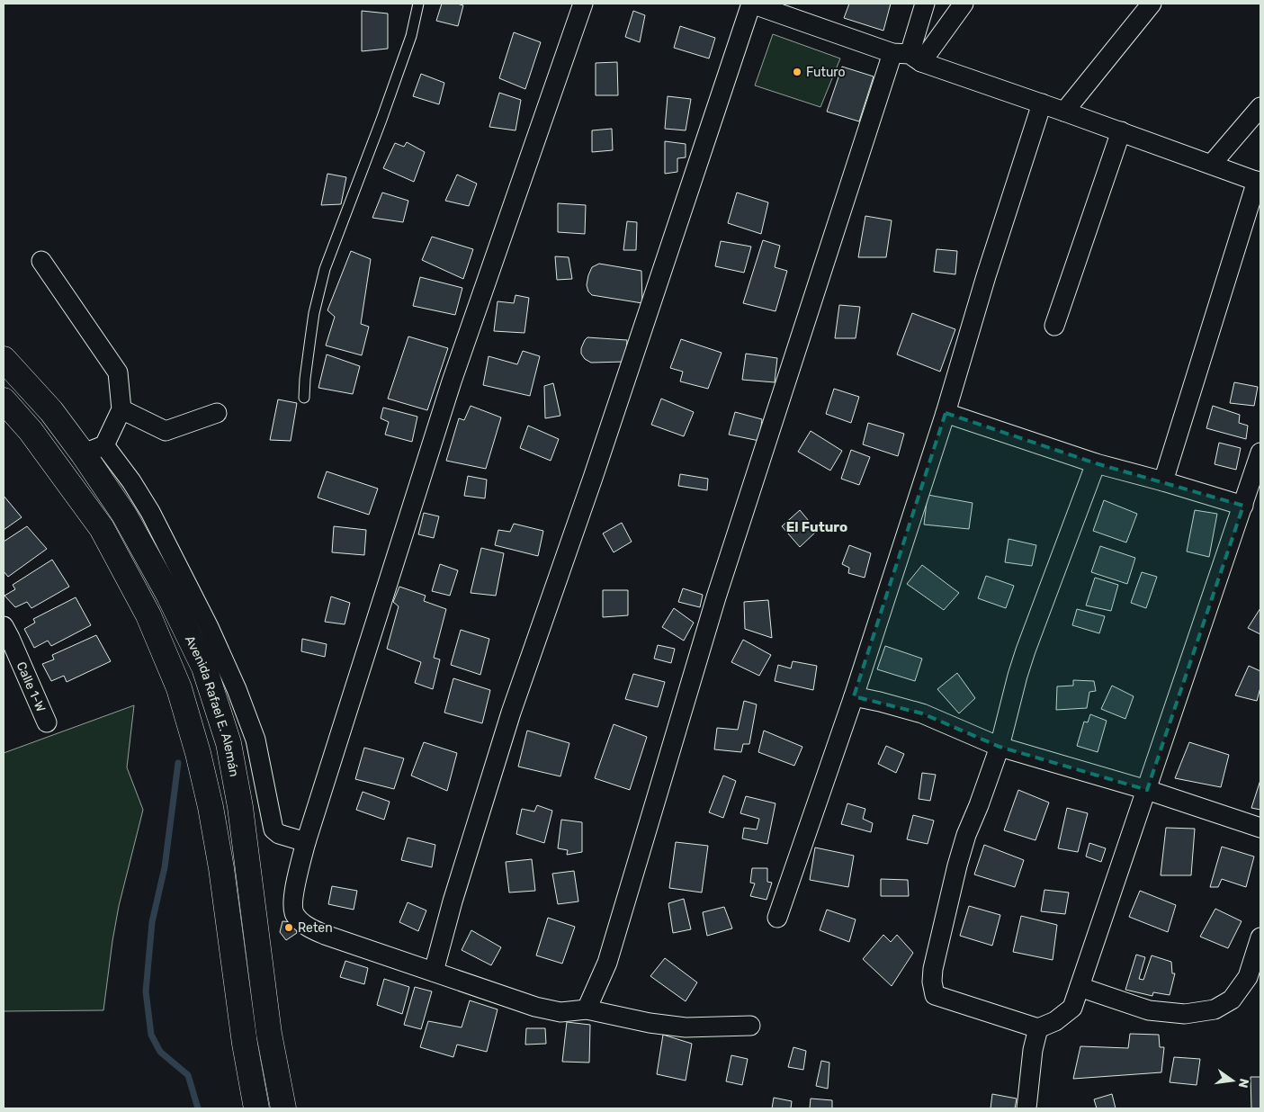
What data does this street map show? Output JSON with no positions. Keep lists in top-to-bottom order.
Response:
{
  "streets": {
    "main road": ["Avenida Rafael E. Alemán"],
    "street": ["Calle 1-W"]
  },
  "districts": ["El Futuro"],
  "places": ["Futuro", "Reten"],
  "north": "right"
}
